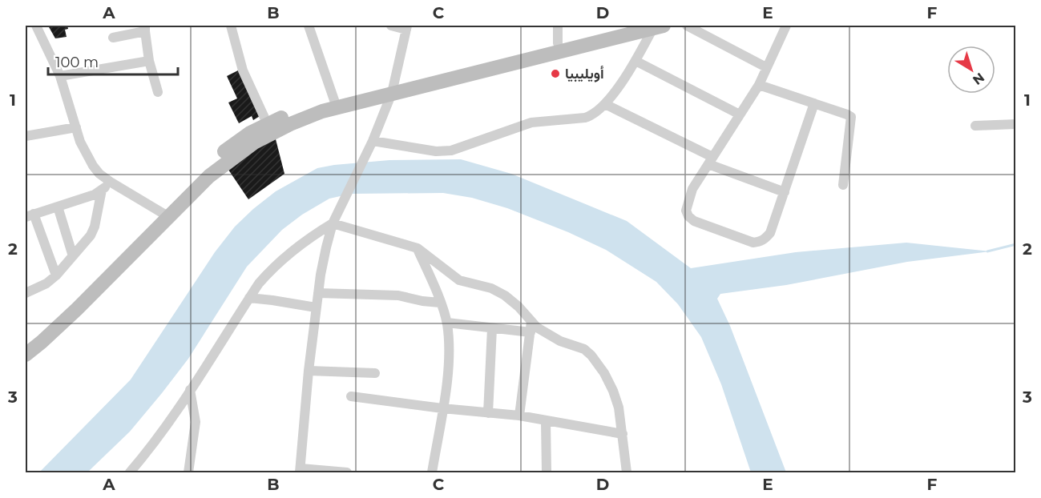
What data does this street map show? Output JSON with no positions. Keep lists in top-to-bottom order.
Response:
{
  "places": ["أويليبيا"],
  "scale_bar": "100 m",
  "north": "bottom right",
  "grid": {
    "columns": [
      "A",
      "B",
      "C",
      "D",
      "E",
      "F"
    ],
    "rows": ["1", "2", "3"]
  }
}
